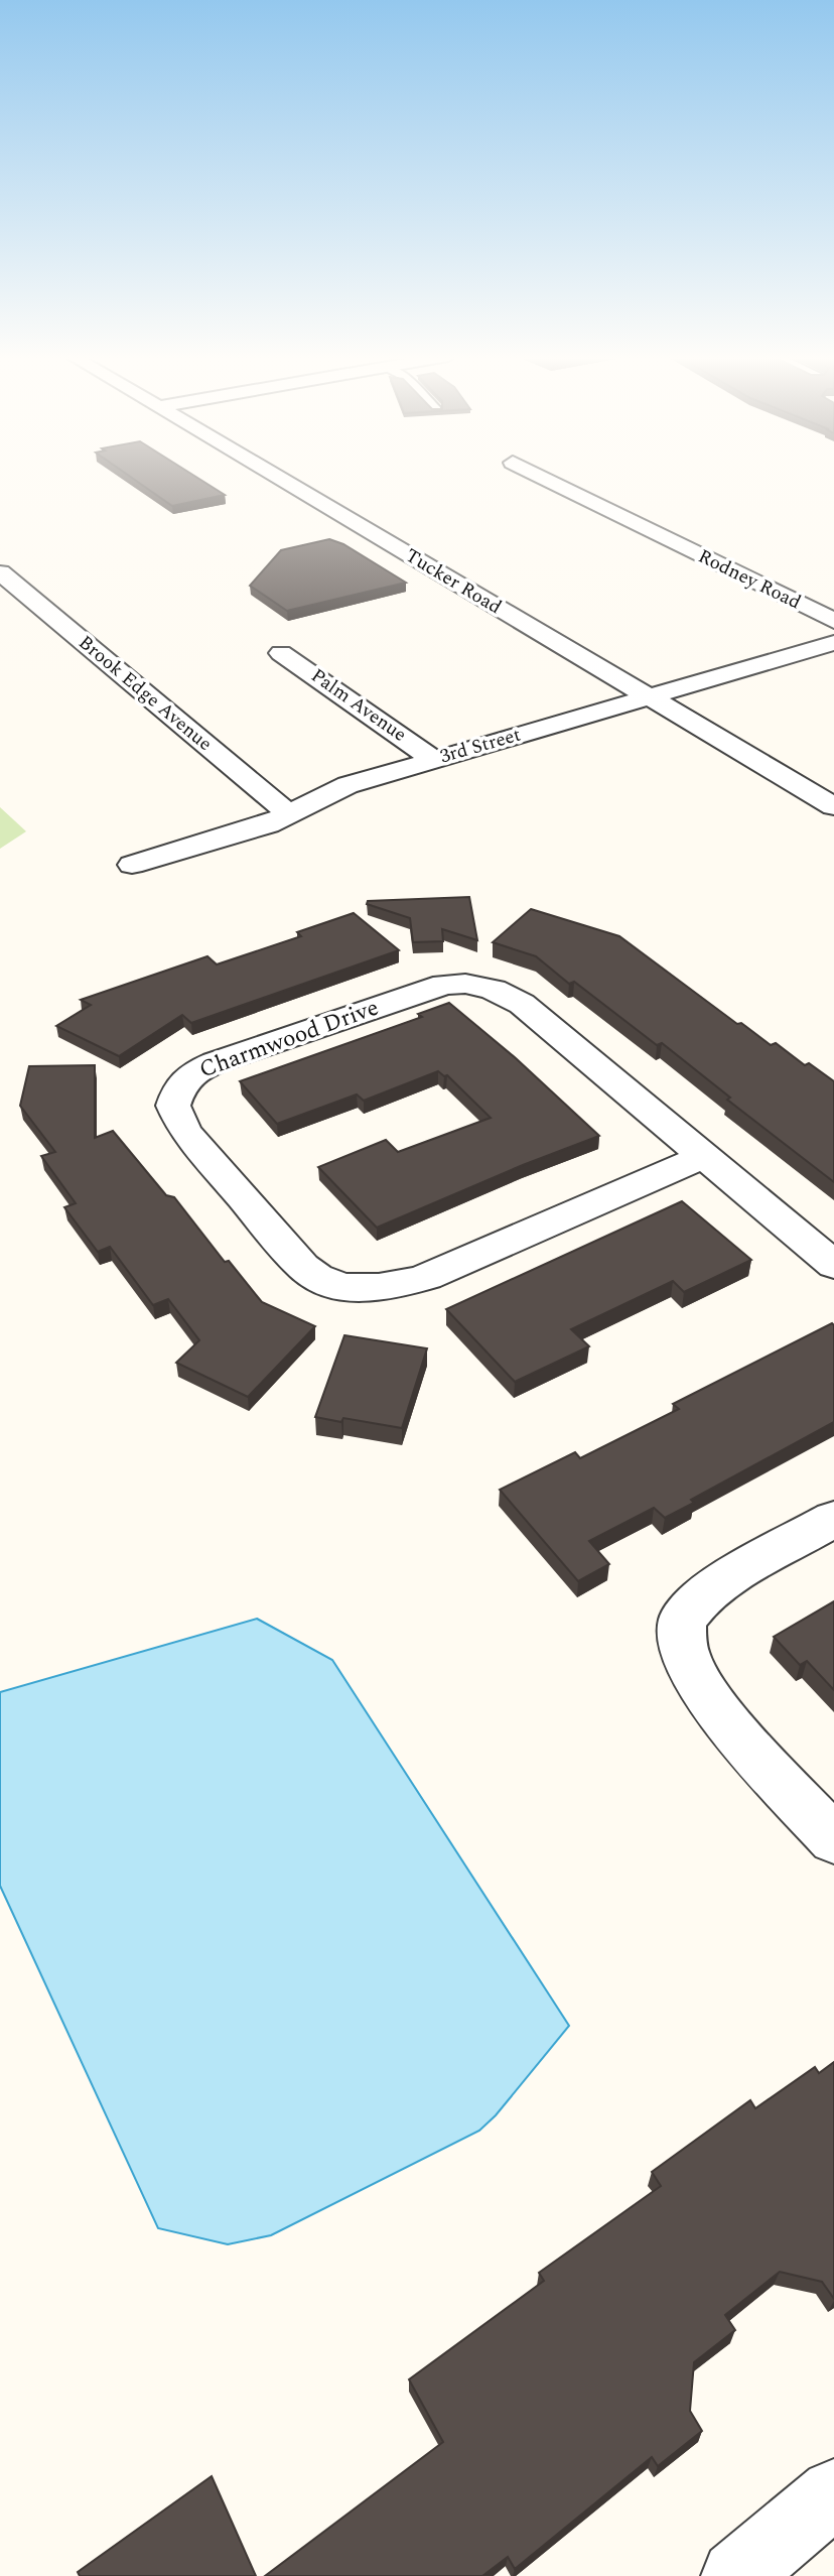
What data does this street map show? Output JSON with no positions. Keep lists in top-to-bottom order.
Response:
{
  "streets": {
    "street": [
      "Rodney Road",
      "Tucker Road",
      "Brook Edge Avenue",
      "Palm Avenue",
      "3rd Street",
      "Charmwood Drive"
    ]
  },
  "crossings": [
    ["Tucker Road", "3rd Street"],
    ["Brook Edge Avenue", "3rd Street"],
    ["Palm Avenue", "3rd Street"]
  ]
}
